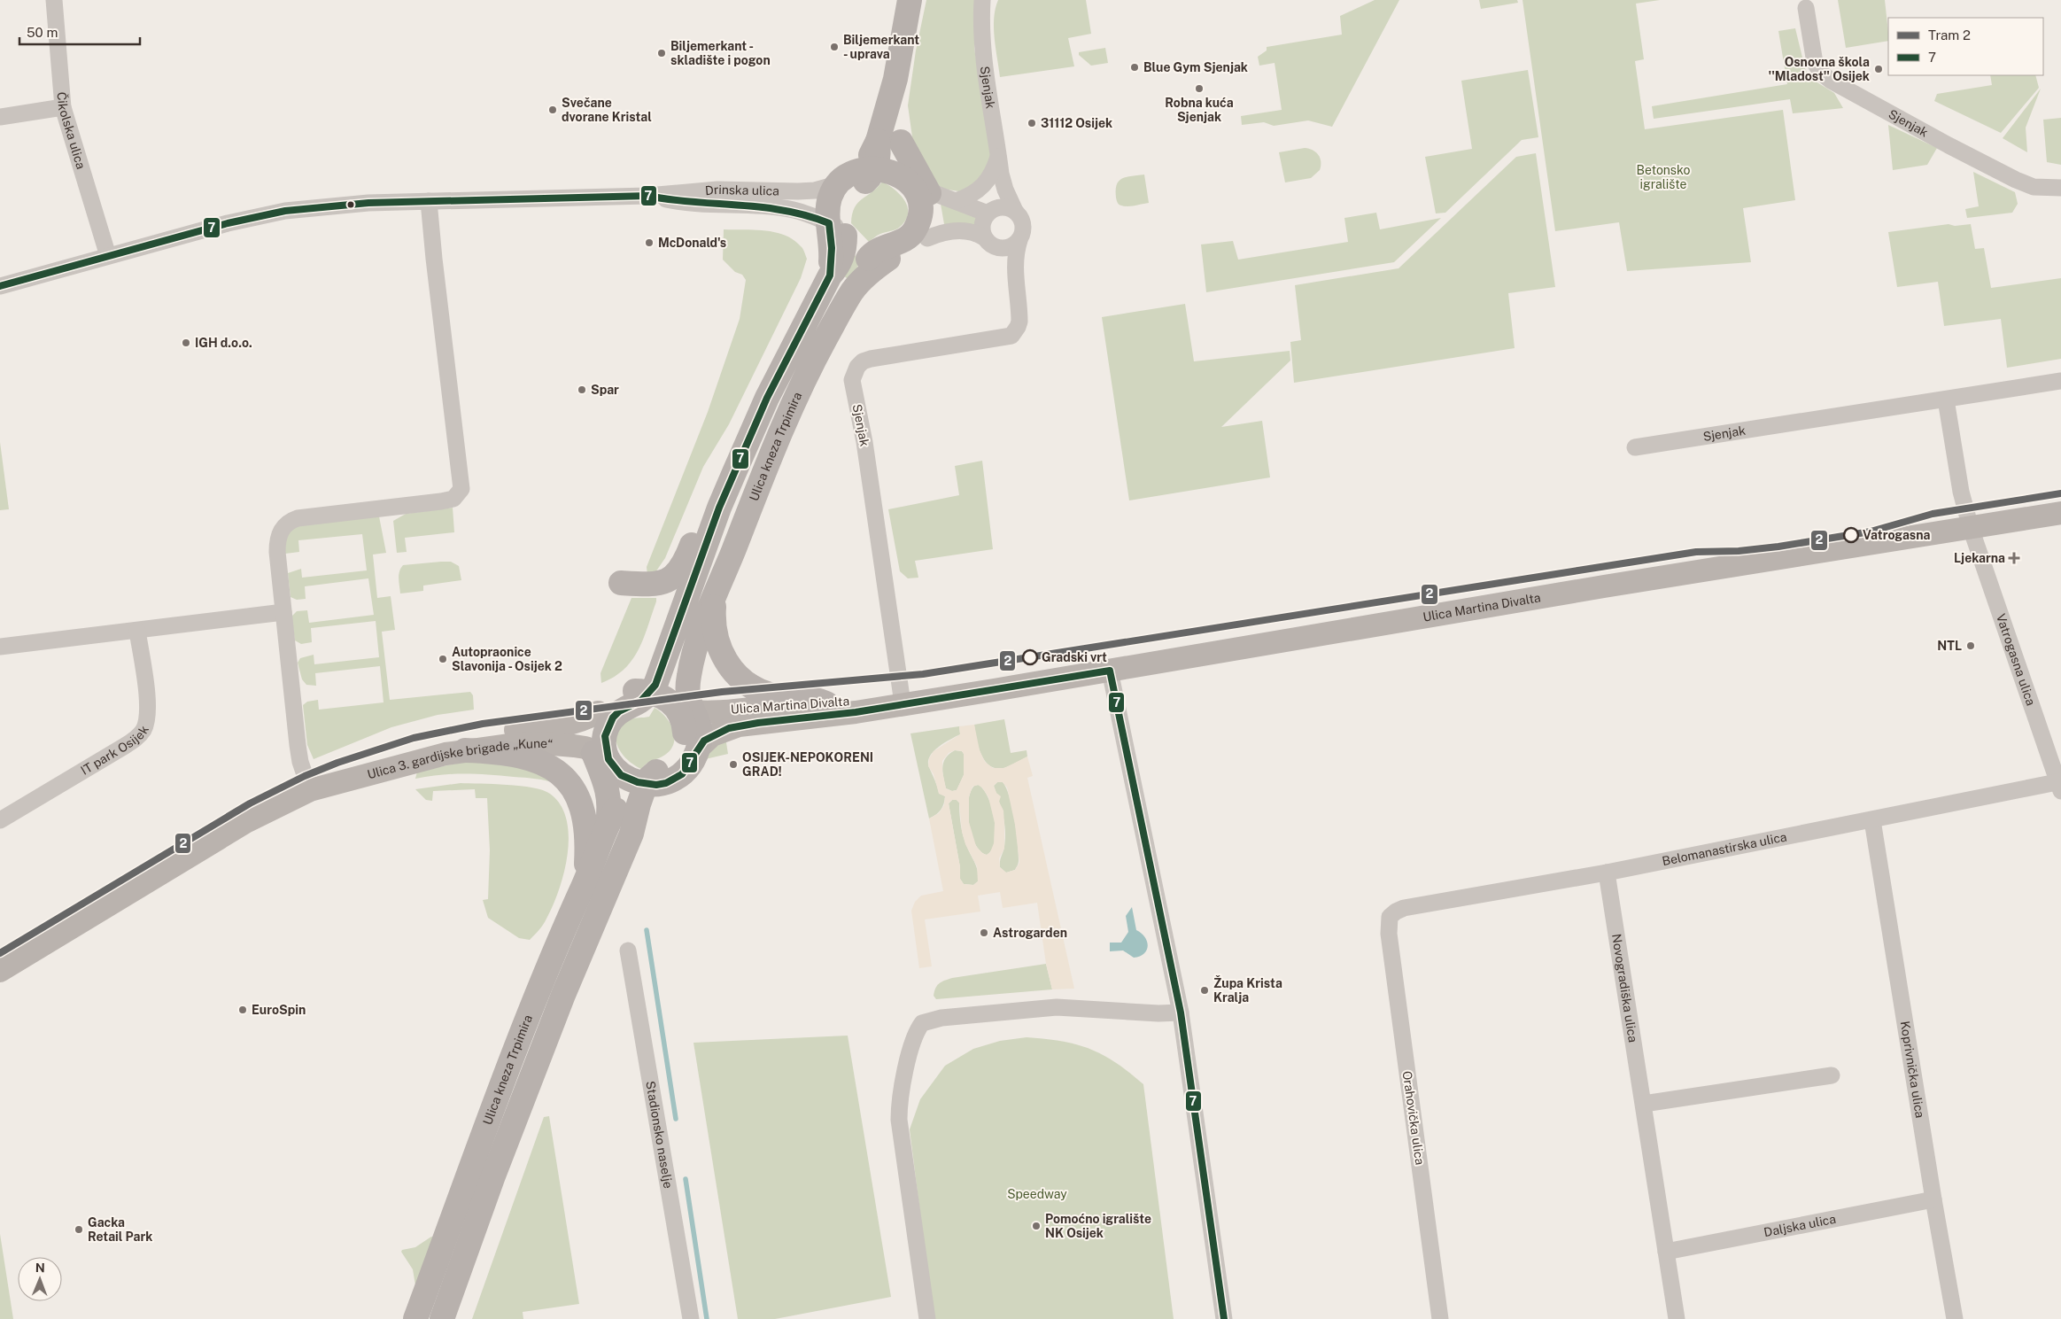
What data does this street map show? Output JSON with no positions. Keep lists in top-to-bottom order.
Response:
{
  "streets": {
    "main road": ["Ulica kneza Trpimira"],
    "street": [
      "Sjenjak",
      "Čikolska ulica",
      "Drinska ulica",
      "Ulica Martina Divalta",
      "Vatrogasna ulica",
      "IT park Osijek",
      "Ulica 3. gardijske brigade „Kune“",
      "Belomanastirska ulica",
      "Novogradiška ulica",
      "Koprivnička ulica",
      "Orahovička ulica",
      "Stadionsko naselje",
      "Daljska ulica"
    ]
  },
  "crossings": [
    ["Sjenjak", "Ulica Martina Divalta"],
    ["Čikolska ulica", "Drinska ulica"],
    ["Drinska ulica", "Ulica kneza Trpimira"],
    ["Ulica kneza Trpimira", "Ulica Martina Divalta"],
    ["Ulica kneza Trpimira", "Ulica 3. gardijske brigade „Kune“"],
    ["Ulica Martina Divalta", "Vatrogasna ulica"],
    ["Vatrogasna ulica", "Belomanastirska ulica"],
    ["Belomanastirska ulica", "Novogradiška ulica"],
    ["Belomanastirska ulica", "Koprivnička ulica"],
    ["Belomanastirska ulica", "Orahovička ulica"],
    ["Novogradiška ulica", "Daljska ulica"],
    ["Koprivnička ulica", "Daljska ulica"]
  ],
  "parks": ["Betonsko igralište", "Speedway"],
  "places": {
    "other": [
      "Biljemerkant - uprava",
      "Biljemerkant - skladište i pogon",
      "Blue Gym Sjenjak",
      "Osnovna škola ''Mladost'' Osijek",
      "Robna kuća Sjenjak",
      "Svečane dvorane Kristal",
      "31112 Osijek",
      "McDonald's",
      "IGH d.o.o.",
      "Spar",
      "Vatrogasna",
      "NTL",
      "Gradski vrt",
      "Autopraonice Slavonija - Osijek 2",
      "OSIJEK-NEPOKORENI GRAD!",
      "Astrogarden",
      "Župa Krista Kralja",
      "EuroSpin",
      "Pomoćno igralište NK Osijek",
      "Gacka Retail Park"
    ],
    "health": ["Ljekarna"]
  },
  "lines": ["transit line 7", "tram line 2"],
  "legend": ["Tram 2", "7"],
  "scale_bar": "50 m",
  "north": "top"
}
